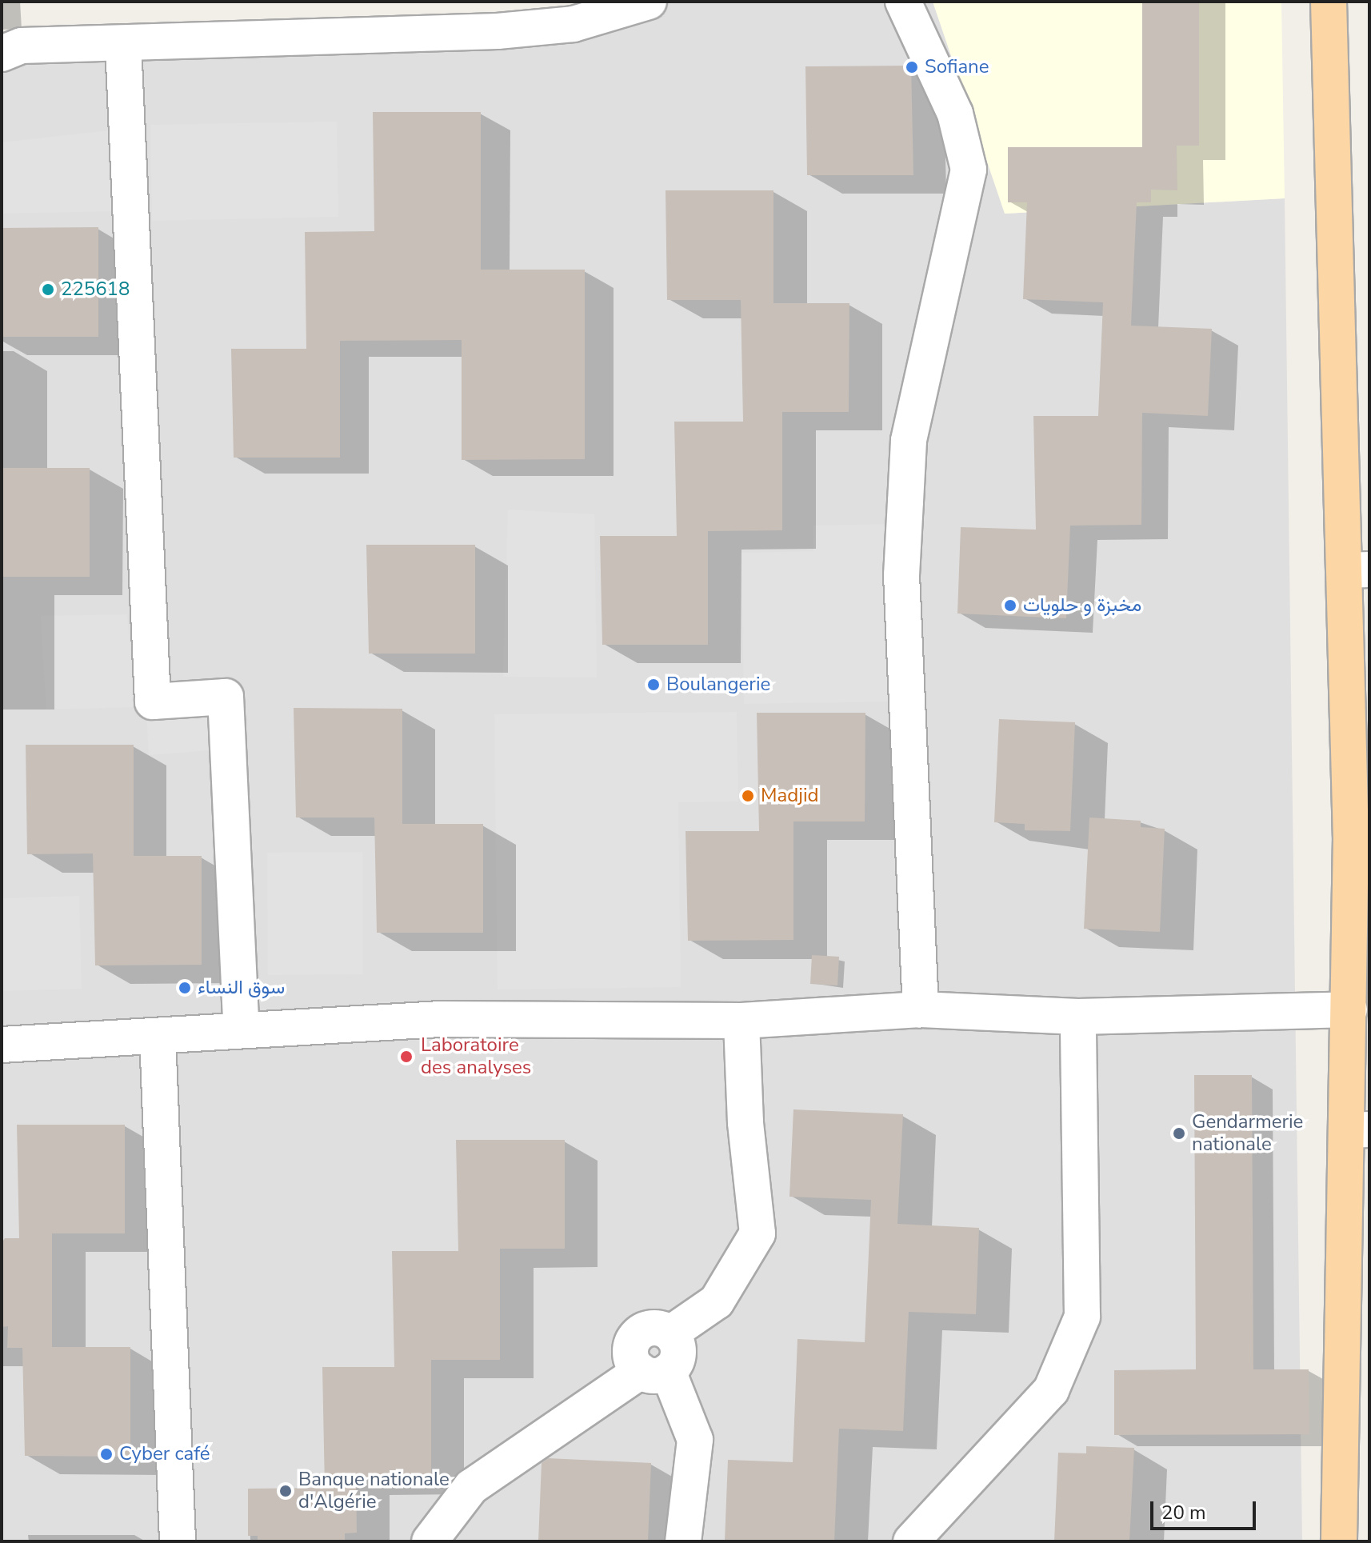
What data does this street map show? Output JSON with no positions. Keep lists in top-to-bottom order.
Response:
{
  "places": [
    "Sofiane",
    "225618",
    "مخبزة و حلويات",
    "Boulangerie",
    "Madjid",
    "سوق النساء",
    "Laboratoire des analyses",
    "Gendarmerie nationale",
    "Cyber café",
    "Banque nationale d'Algérie"
  ],
  "scale_bar": "20 m"
}
